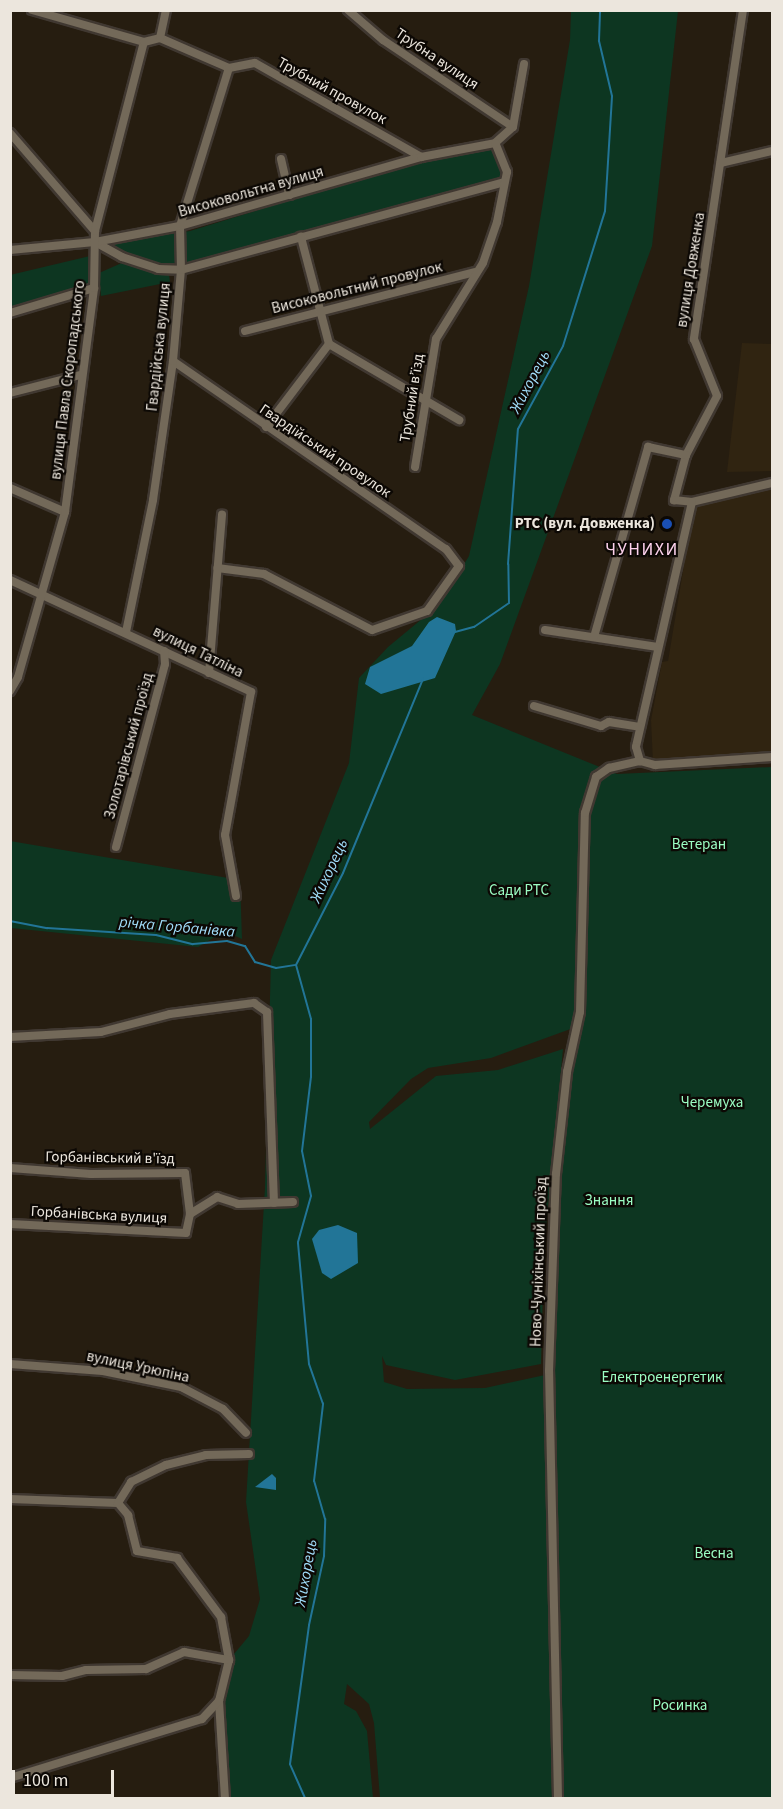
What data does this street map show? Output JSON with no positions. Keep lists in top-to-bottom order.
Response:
{
  "streets": {
    "street": [
      "Трубна вулиця",
      "Трубний провулок",
      "Високовольтна вулиця",
      "вулиця Довженка",
      "Високовольтний провулок",
      "Гвардійська вулиця",
      "вулиця Павла Скоропадського",
      "Трубний в’їзд",
      "Гвардійський провулок",
      "вулиця Татліна",
      "Золотарівський проїзд",
      "Горбанівський в'їзд",
      "Горбанівська вулиця",
      "Ново-Чуніхінський проїзд",
      "вулиця Урюпіна"
    ]
  },
  "crossings": [
    ["Трубний провулок", "Високовольтна вулиця"],
    ["Трубний провулок", "Гвардійська вулиця"],
    ["Високовольтна вулиця", "Гвардійська вулиця"],
    ["Високовольтна вулиця", "вулиця Павла Скоропадського"],
    ["Високовольтний провулок", "Трубний в’їзд"],
    ["Гвардійська вулиця", "Гвардійський провулок"],
    ["Гвардійська вулиця", "вулиця Татліна"],
    ["вулиця Павла Скоропадського", "вулиця Татліна"],
    ["вулиця Татліна", "Золотарівський проїзд"],
    ["Горбанівський в'їзд", "Горбанівська вулиця"]
  ],
  "districts": ["ЧУНИХИ"],
  "water": ["Жихорець", "річка Горбанівка"],
  "parks": [
    "Ветеран",
    "Сади РТС",
    "Черемуха",
    "Знання",
    "Електроенергетик",
    "Весна",
    "Росинка"
  ],
  "places": ["РТС (вул. Довженка)"],
  "scale_bar": "100 m"
}
